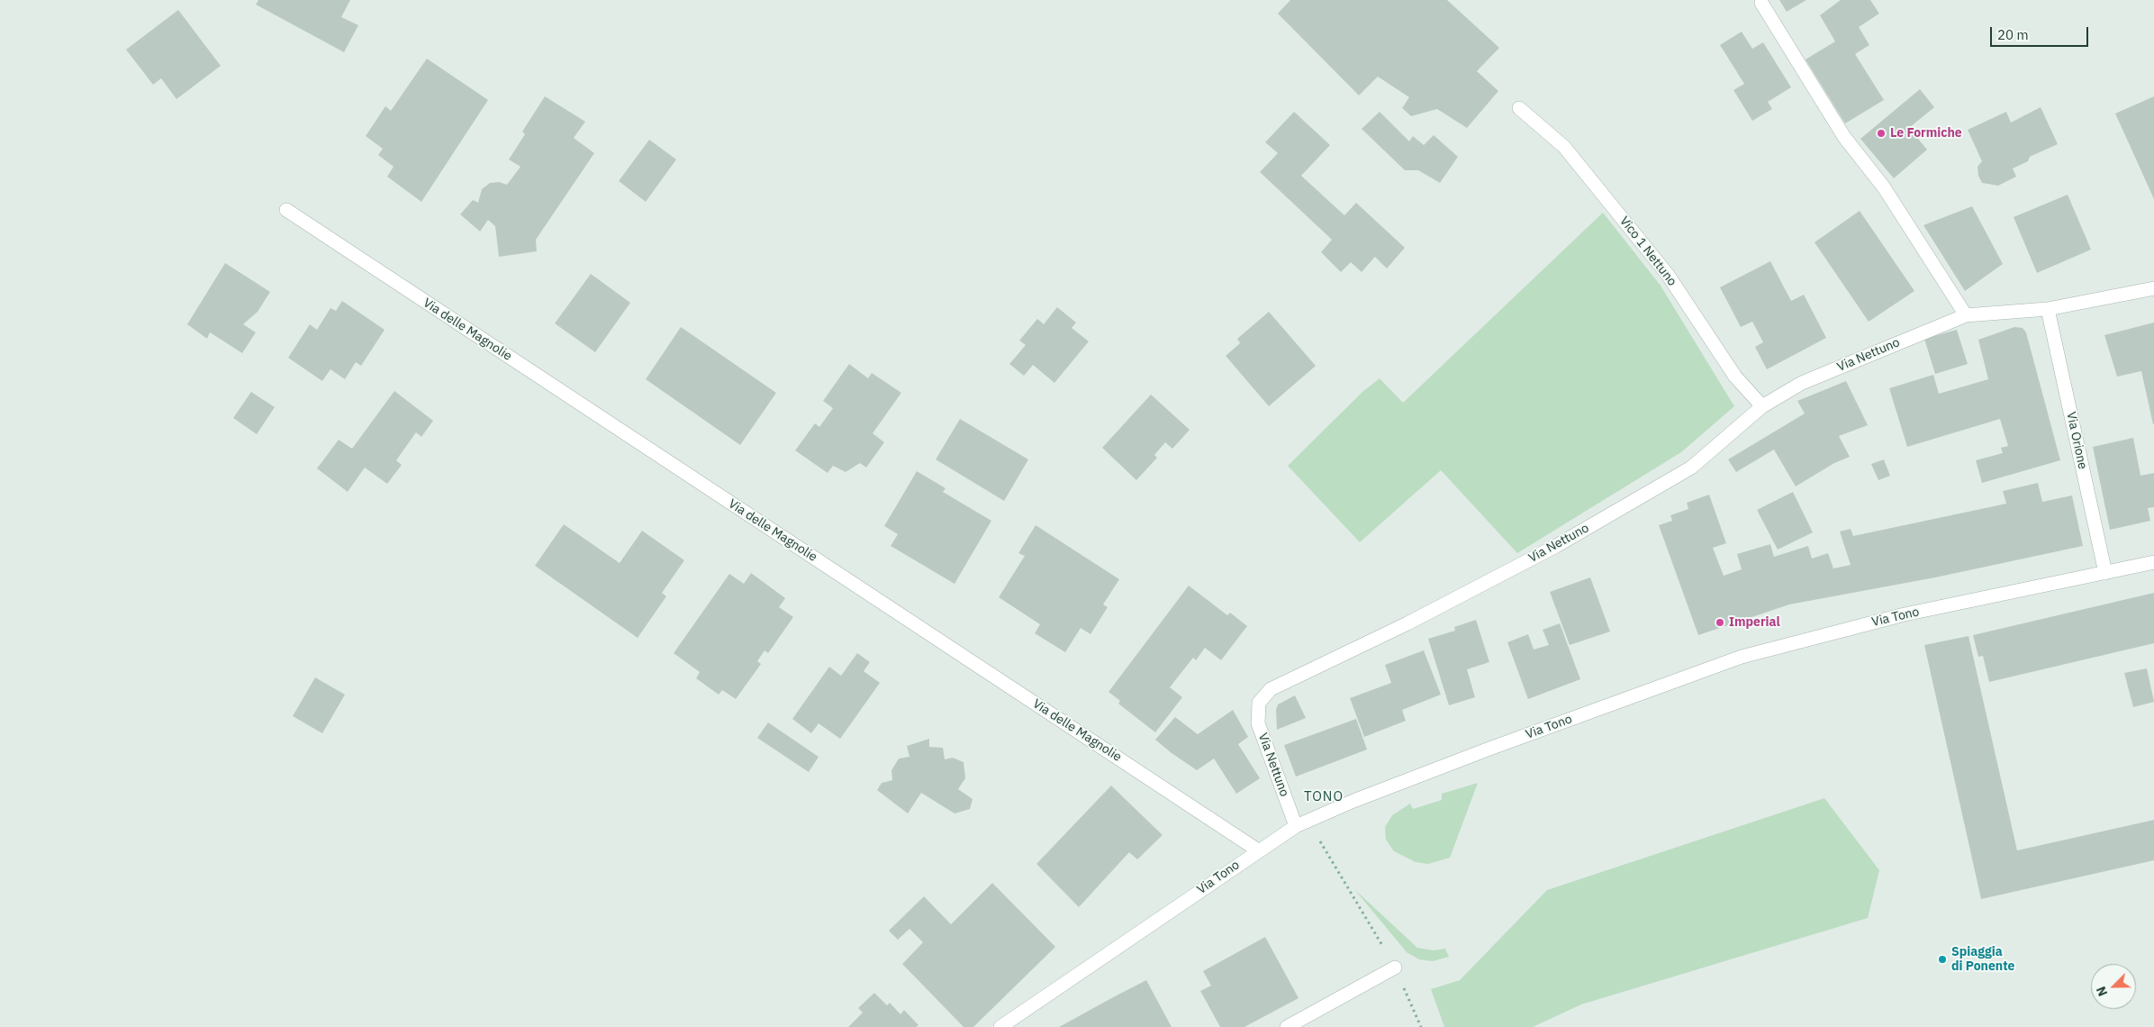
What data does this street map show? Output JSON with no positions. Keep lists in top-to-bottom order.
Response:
{
  "streets": {
    "street": [
      "Vico 1 Nettuno",
      "Via delle Magnolie",
      "Via Nettuno",
      "Via Orione",
      "Via Tono"
    ]
  },
  "crossings": [
    ["Vico 1 Nettuno", "Via Nettuno"],
    ["Via delle Magnolie", "Via Tono"],
    ["Via Nettuno", "Via Orione"],
    ["Via Nettuno", "Via Tono"],
    ["Via Orione", "Via Tono"]
  ],
  "districts": ["TONO"],
  "places": ["Le Formiche", "Imperial", "Spiaggia di Ponente"],
  "scale_bar": "20 m",
  "north": "bottom left"
}
